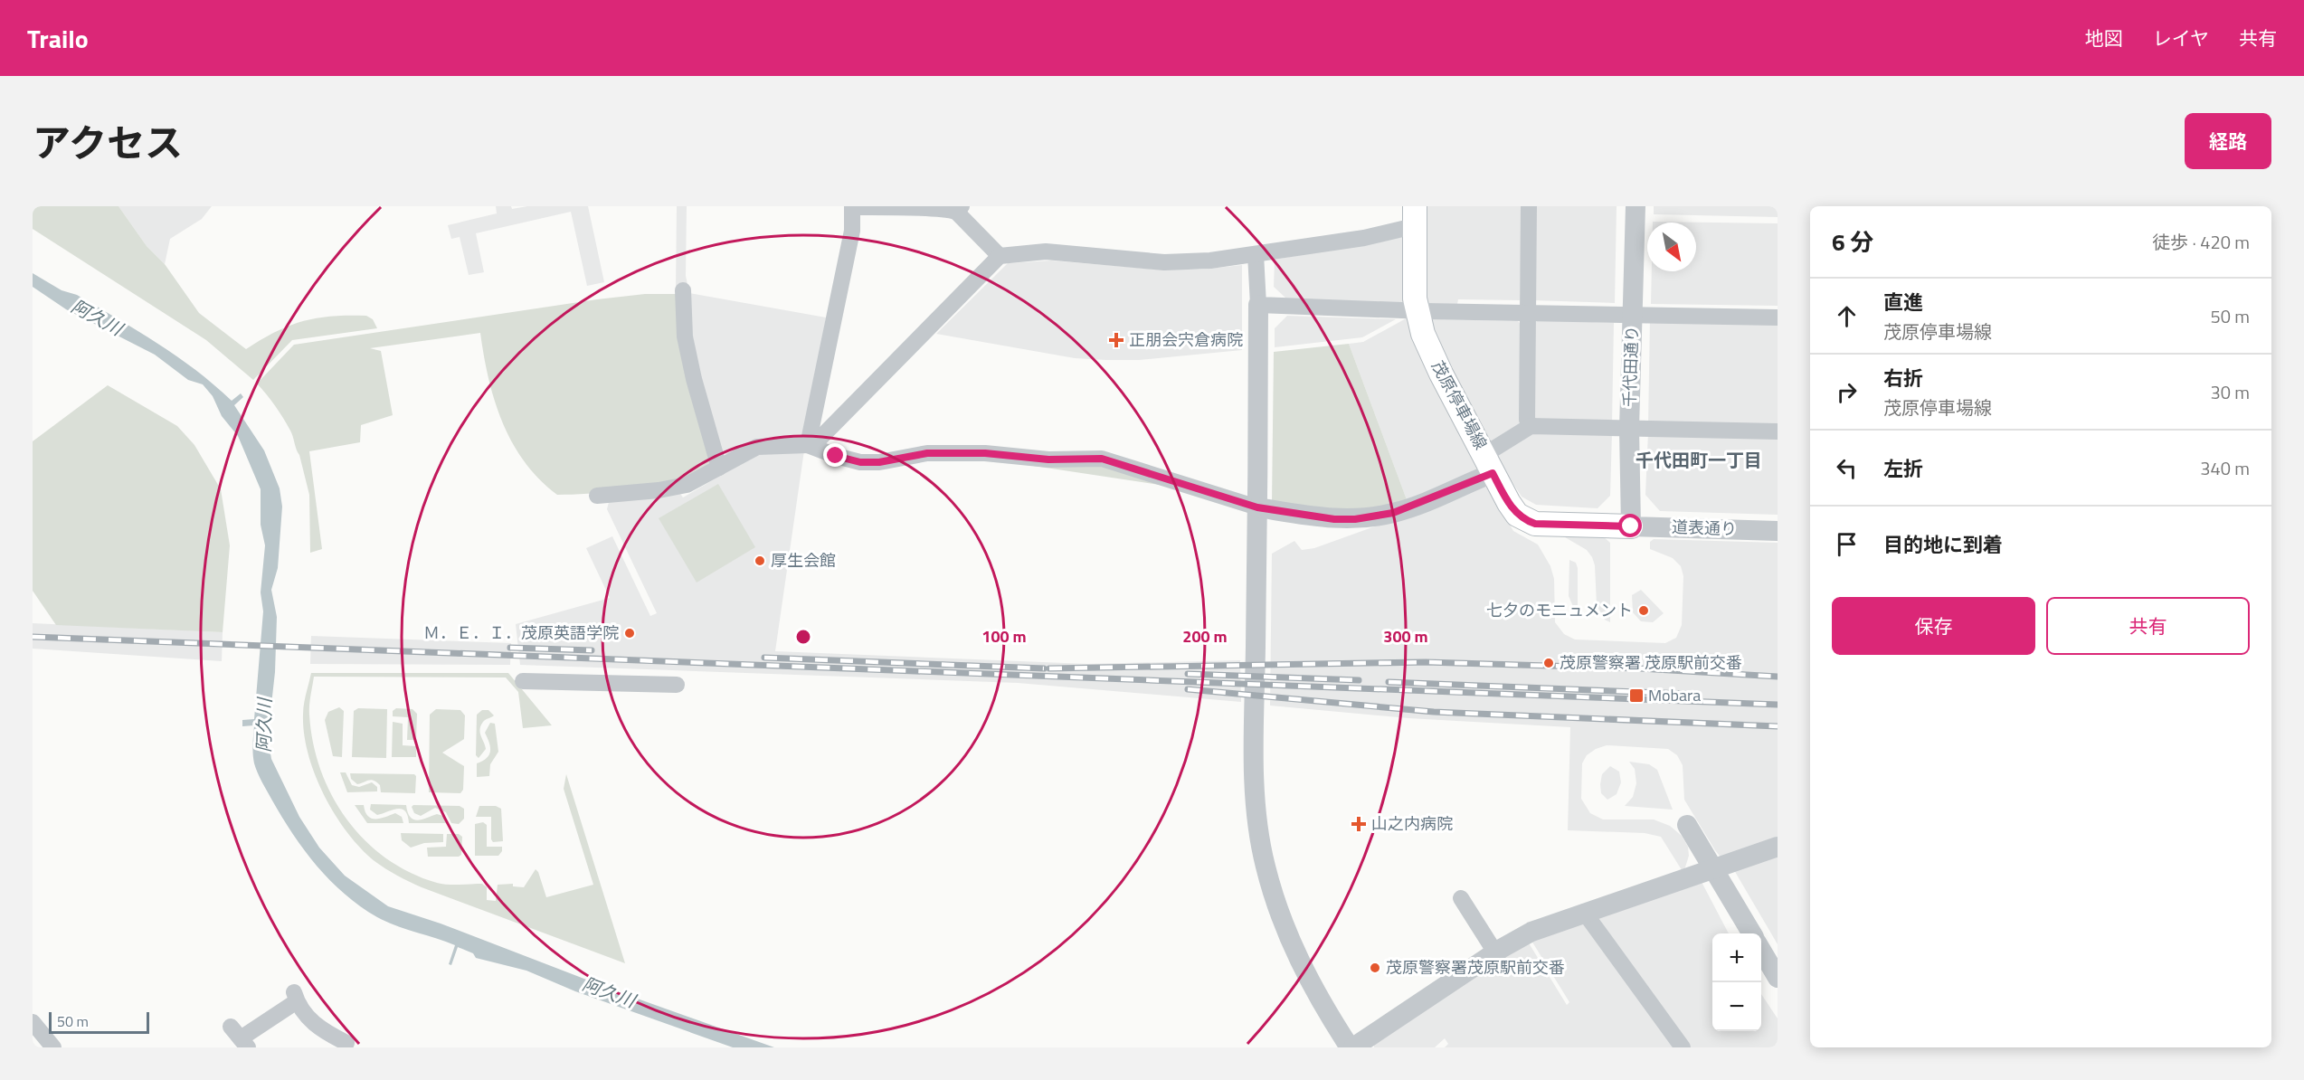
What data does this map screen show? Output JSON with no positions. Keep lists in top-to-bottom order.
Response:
{
  "streets": {
    "main road": ["茂原停車場線"],
    "street": ["千代田通り", "道表通り"]
  },
  "crossings": [
    ["千代田通り", "茂原停車場線"],
    ["千代田通り", "道表通り"],
    ["茂原停車場線", "道表通り"]
  ],
  "districts": ["千代田町一丁目"],
  "water": ["阿久川"],
  "places": {
    "health": ["正朋会宍倉病院", "山之内病院"],
    "other": [
      "厚生会館",
      "七夕のモニュメント",
      "Ｍ．Ｅ．Ｉ．茂原英語学院",
      "茂原警察署 茂原駅前交番",
      "茂原警察署茂原駅前交番"
    ],
    "transit": ["Mobara"]
  },
  "scale_bar": "50 m",
  "north": "bottom right",
  "page": {
    "header": "Trailo",
    "nav": ["地図", "レイヤ", "共有"],
    "title": "アクセス",
    "buttons": [
      "経路",
      ["保存", "共有"]
    ],
    "heading": ["6 分", "徒歩 · 420 m"],
    "list": [
      ["直進", "茂原停車場線", "50 m"],
      ["右折", "茂原停車場線", "30 m"],
      ["左折", "340 m"],
      "目的地に到着"
    ],
    "map_buttons": ["+", "−"],
    "scale": "50 m"
  },
  "rings": ["100 m", "200 m", "300 m"]
}
